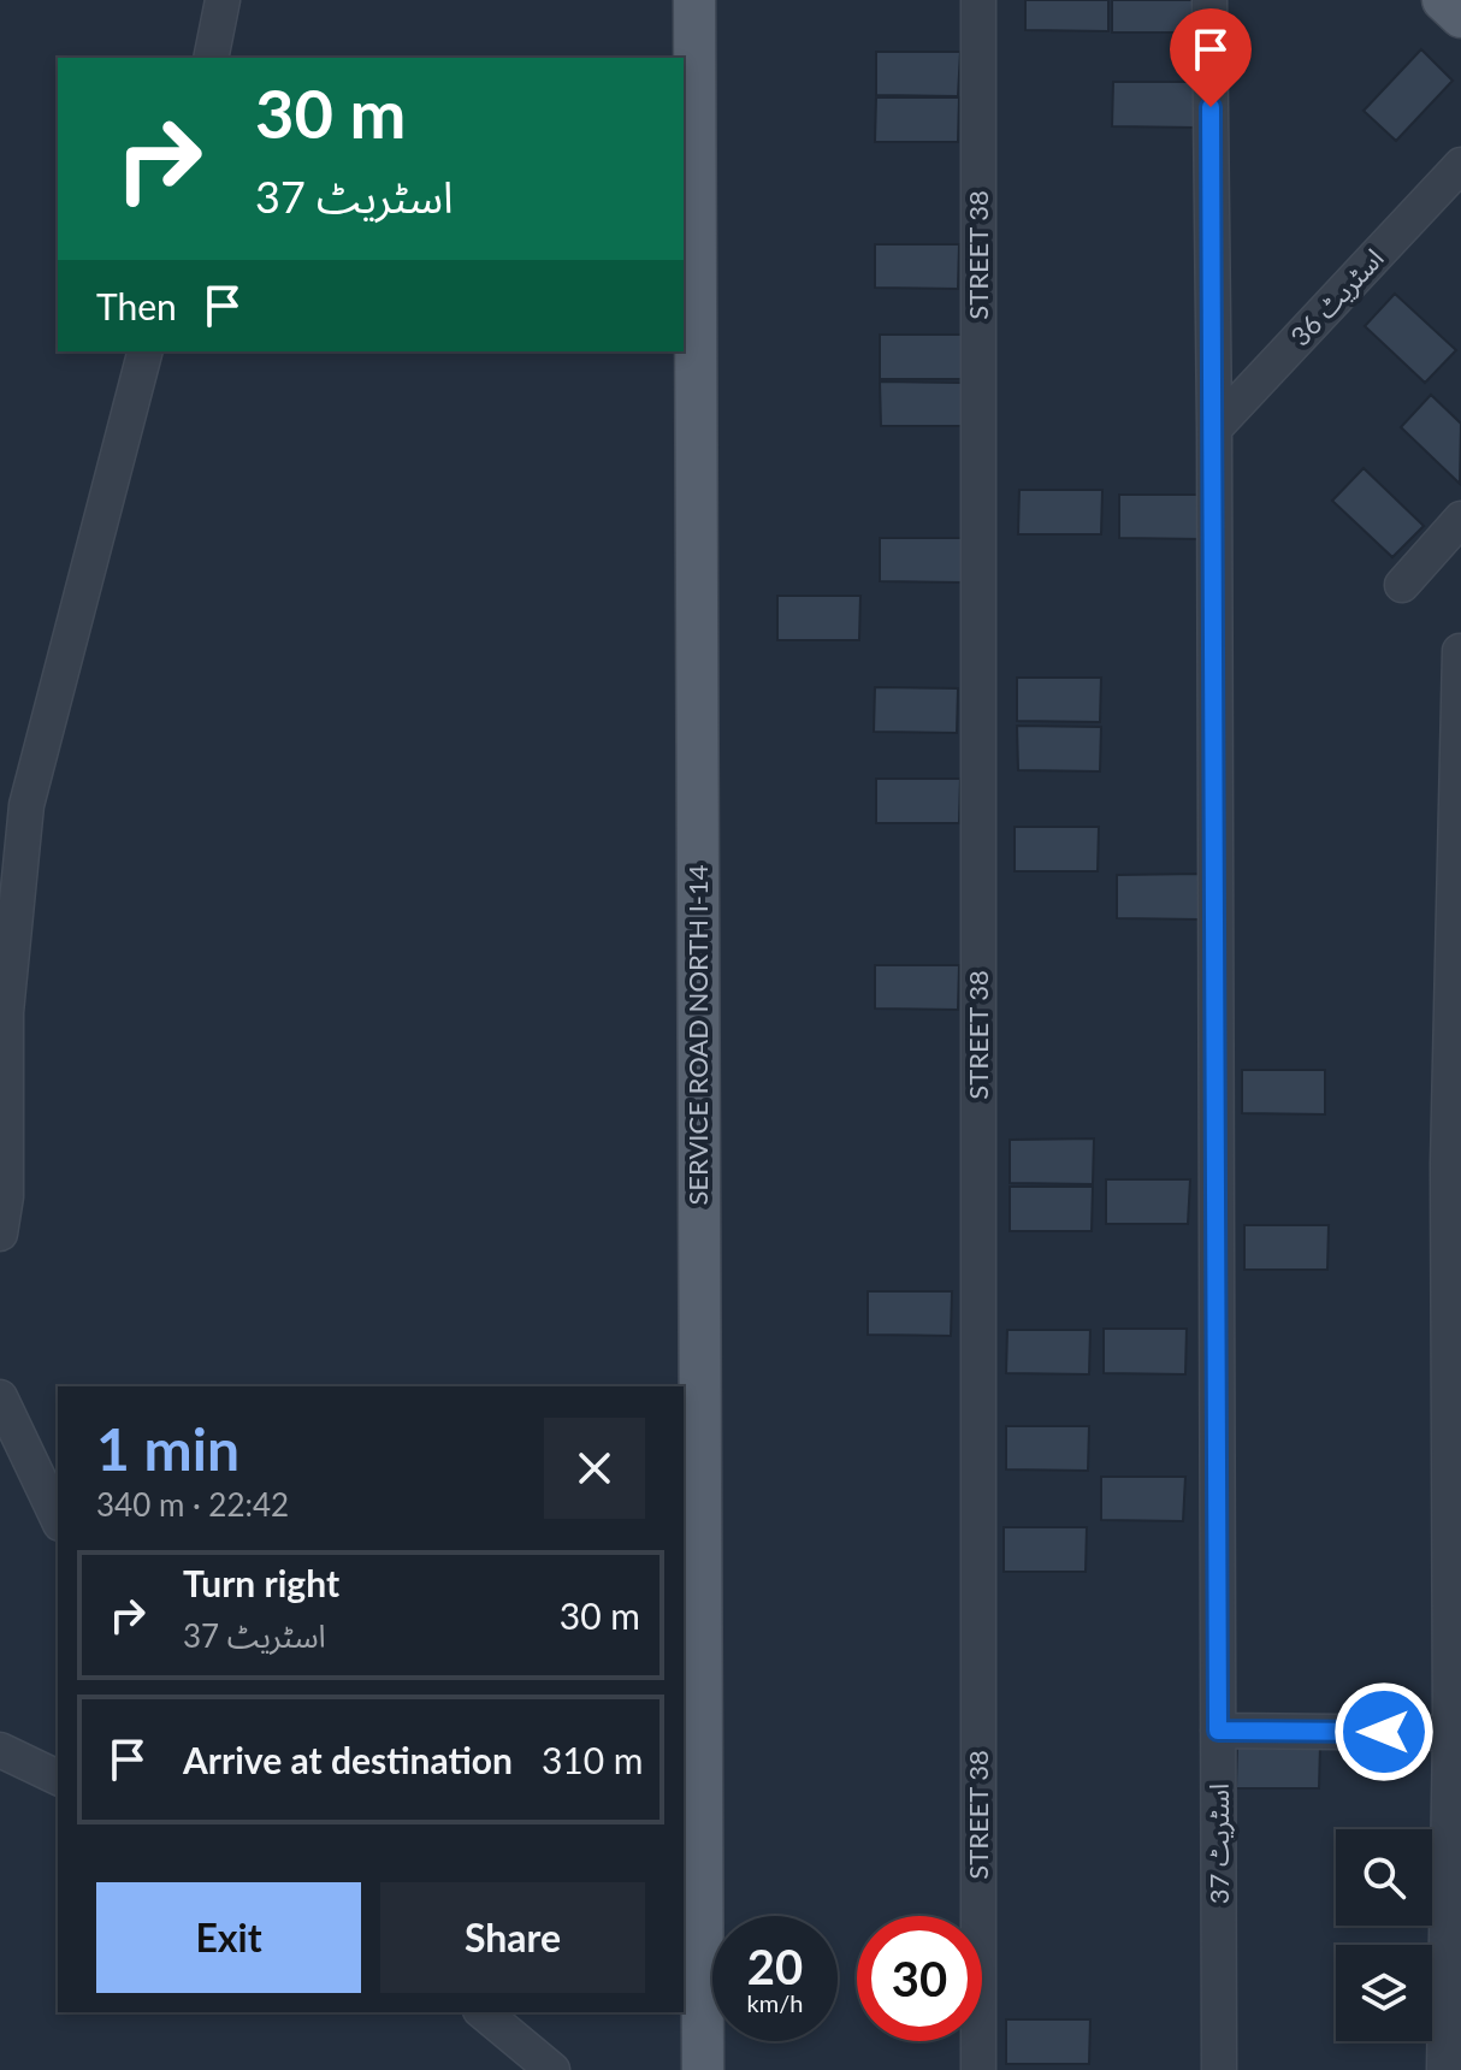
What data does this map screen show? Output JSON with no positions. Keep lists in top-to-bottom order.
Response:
{
  "streets": {
    "main road": ["SERVICE ROAD NORTH I-14"],
    "street": ["STREET 38", "اسٹریٹ 36", "اسٹریٹ 37"]
  },
  "crossings": [
    ["اسٹریٹ 36", "اسٹریٹ 37"]
  ],
  "page": {
    "turn": ["30 m", "اسٹریٹ 37"],
    "then": "Then",
    "heading": ["1 min", "340 m · 22:42"],
    "list": [
      {
        "name": "Turn right",
        "note": "اسٹریٹ 37",
        "value": "30 m"
      },
      {
        "name": "Arrive at destination",
        "value": "310 m"
      }
    ],
    "buttons": ["Exit", "Share"],
    "speed": "20 km/h",
    "limit": "30"
  }
}
